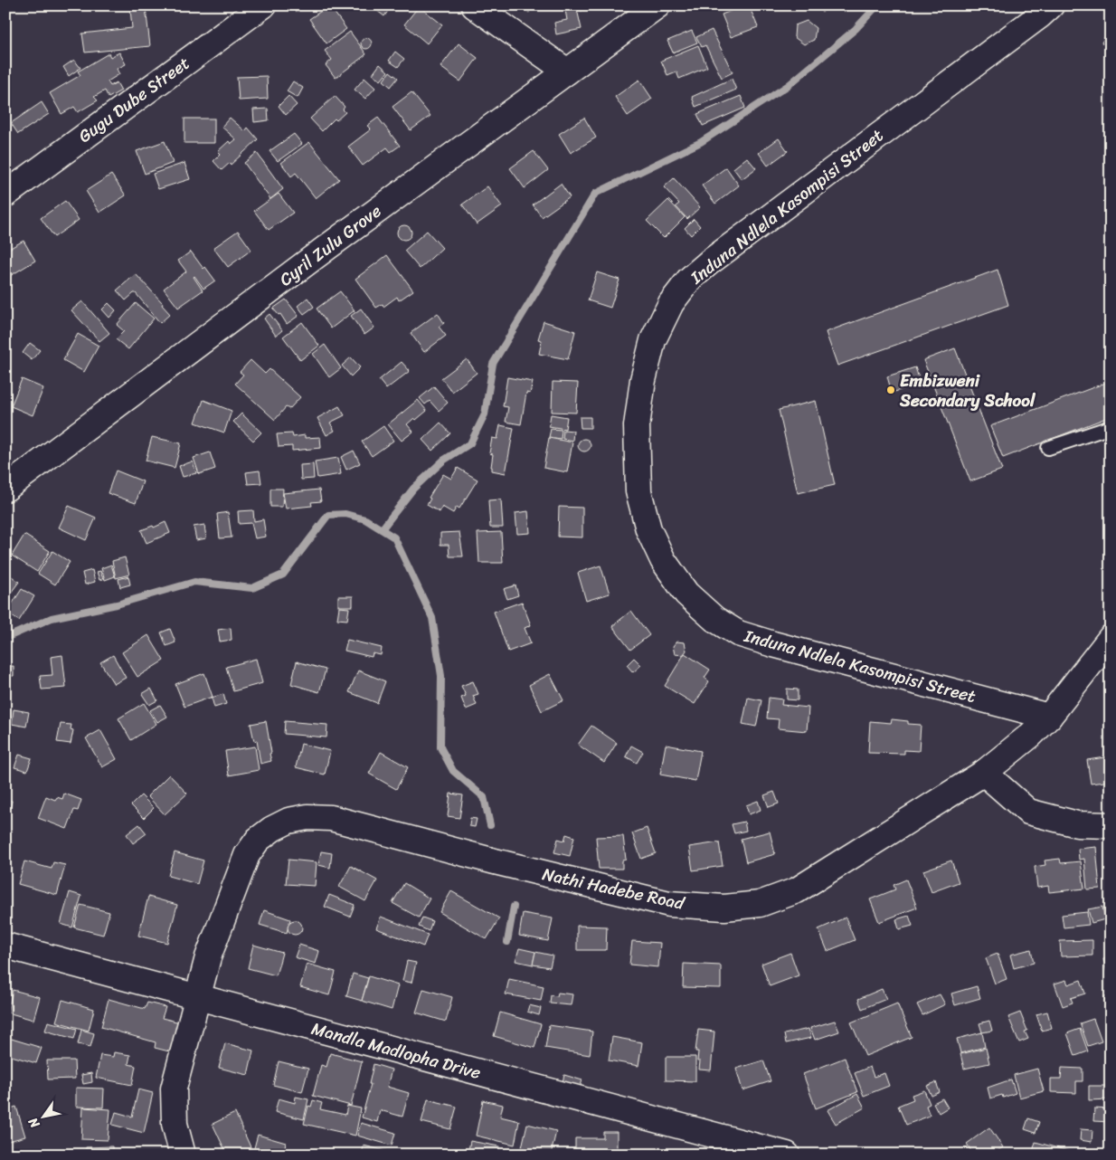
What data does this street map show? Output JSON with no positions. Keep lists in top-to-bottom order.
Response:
{
  "streets": {
    "street": [
      "Gugu Dube Street",
      "Induna Ndlela Kasompisi Street",
      "Cyril Zulu Grove",
      "Nathi Hadebe Road",
      "Mandla Madlopha Drive"
    ]
  },
  "crossings": [
    ["Induna Ndlela Kasompisi Street", "Nathi Hadebe Road"],
    ["Nathi Hadebe Road", "Mandla Madlopha Drive"]
  ],
  "places": ["Embizweni Secondary School"],
  "north": "bottom left"
}
